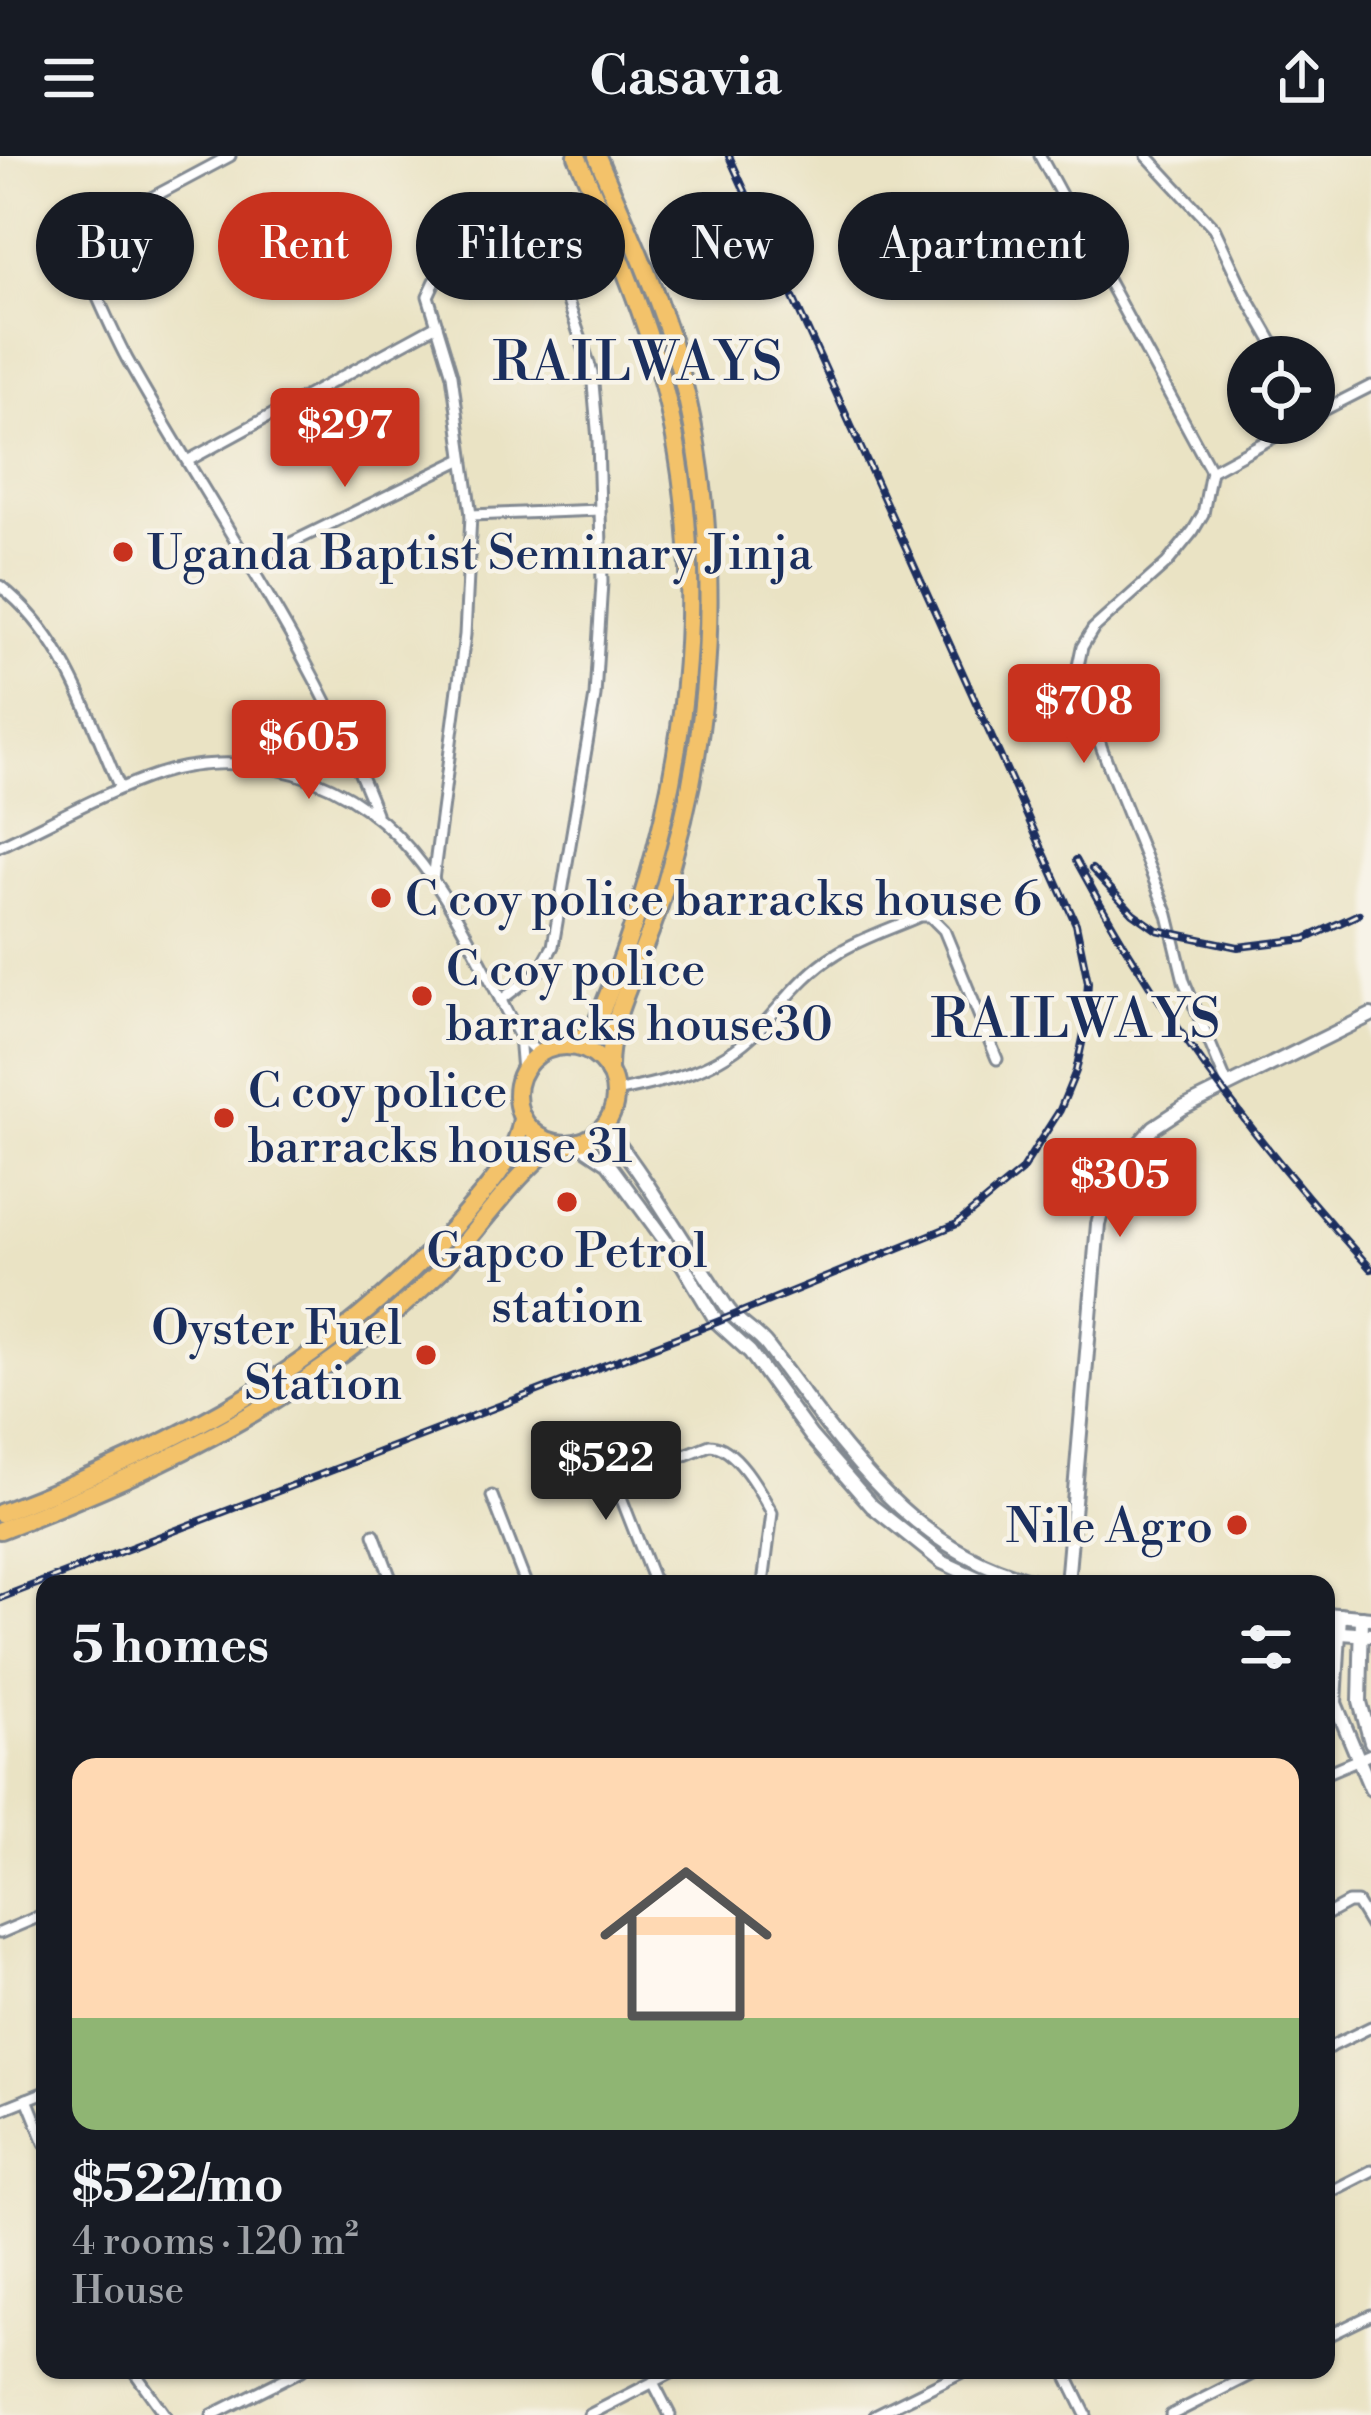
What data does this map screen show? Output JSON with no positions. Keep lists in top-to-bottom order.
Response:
{
  "districts": ["RAILWAYS", "RAILWAYS"],
  "places": [
    "Uganda Baptist Seminary Jinja",
    "C coy police barracks house 6",
    "C coy police barracks house30",
    "C coy police barracks house 31",
    "Gapco Petrol station",
    "Oyster Fuel Station",
    "Nile Agro"
  ],
  "page": {
    "header": "Casavia",
    "chip": [
      "Buy",
      "Rent",
      "Filters",
      "New",
      "Apartment"
    ],
    "price": [
      "$297",
      "$708",
      "$605",
      "$305",
      "$522"
    ],
    "heading": "5 homes",
    "list": [
      {
        "name": "$522/mo",
        "note": "4 rooms · 120 m² · House"
      }
    ]
  }
}
